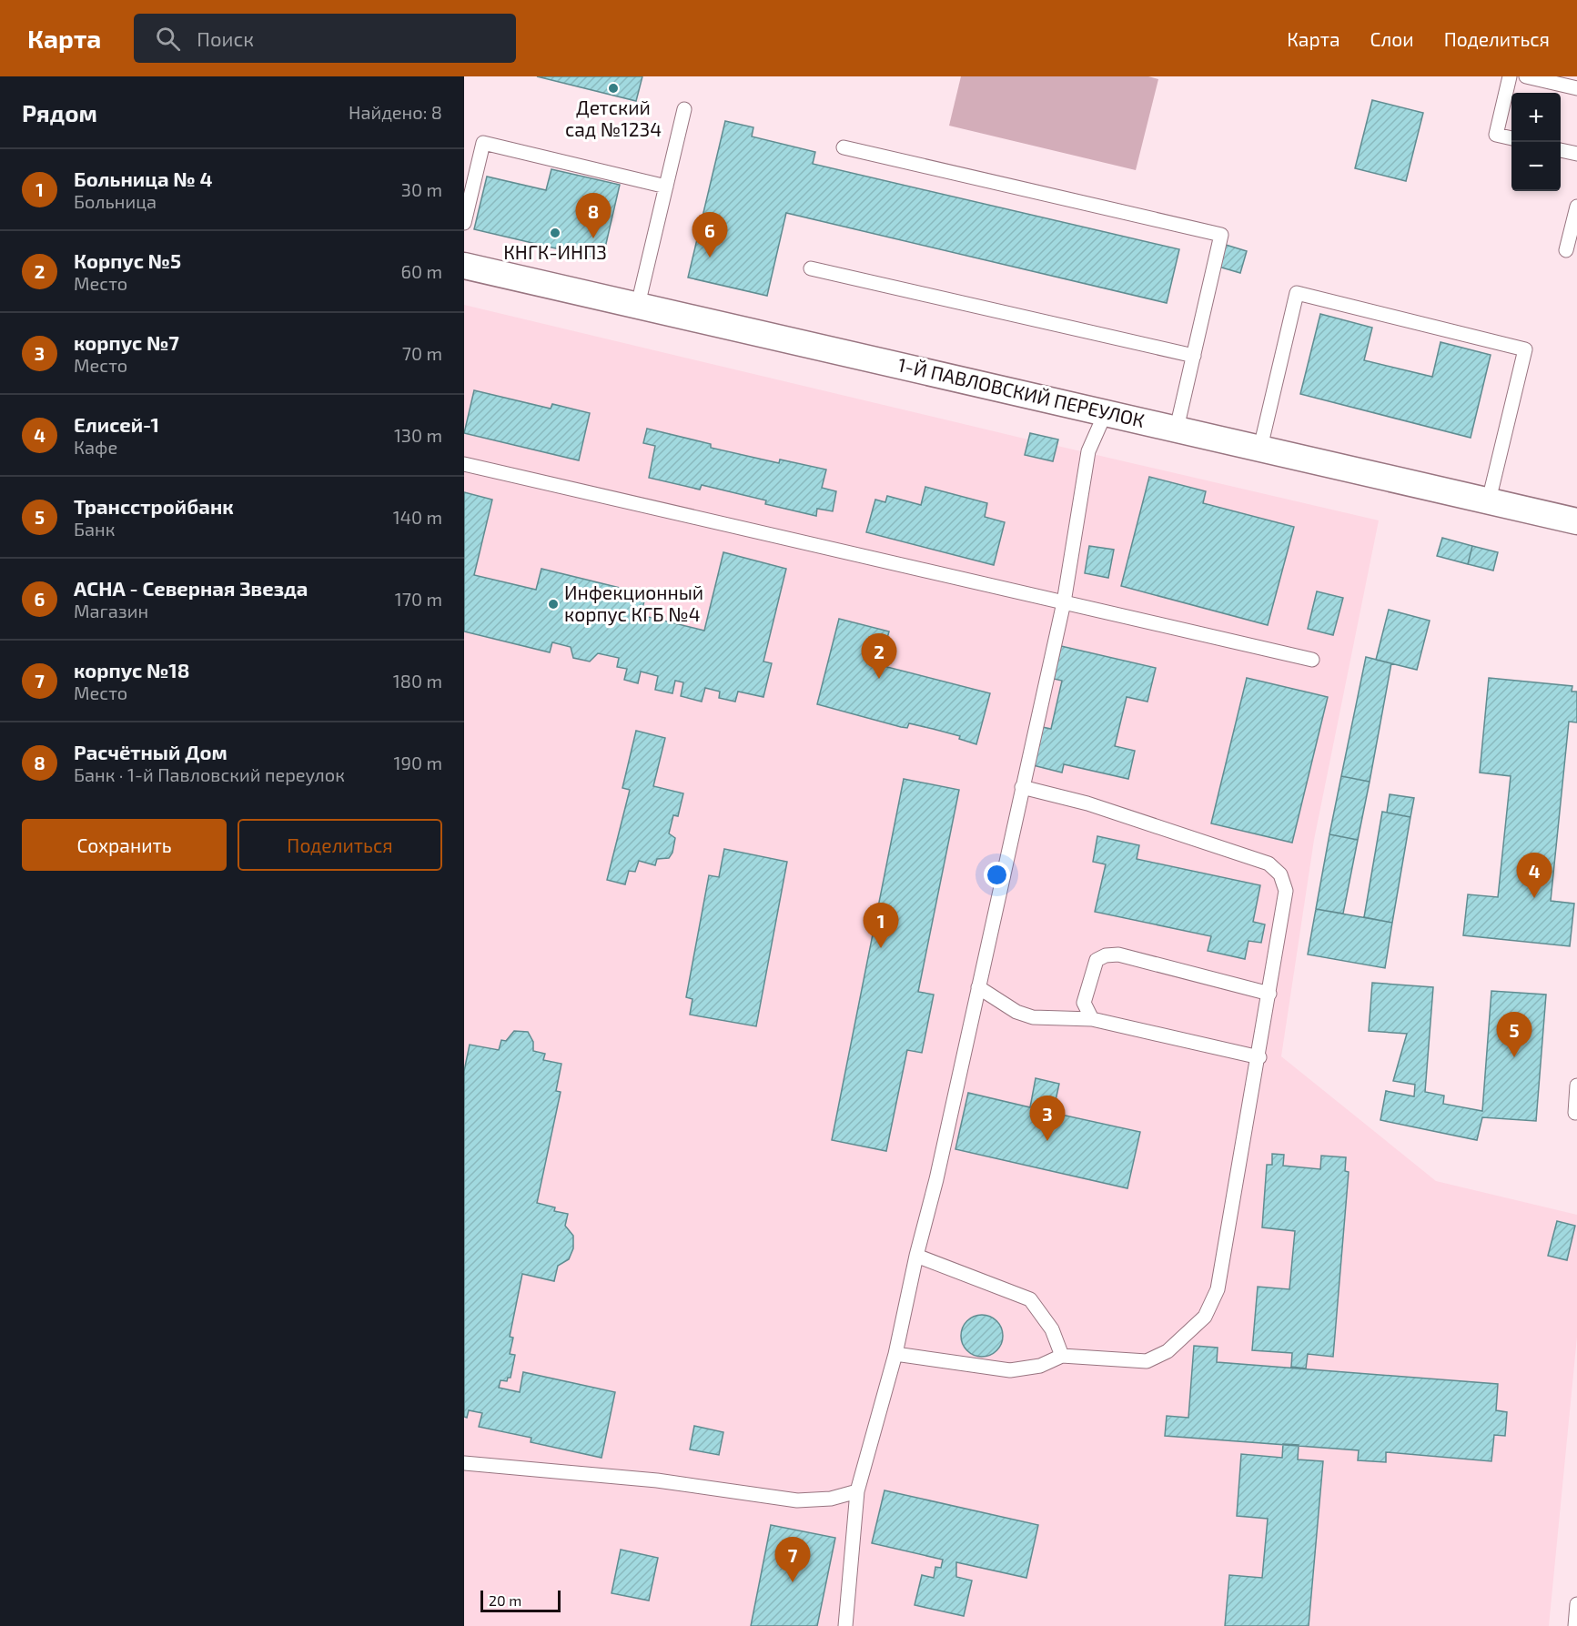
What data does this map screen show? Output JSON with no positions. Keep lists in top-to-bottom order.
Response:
{
  "streets": {
    "street": ["1-Й ПАВЛОВСКИЙ ПЕРЕУЛОК"]
  },
  "places": ["Детский сад №1234", "КНГК-ИНПЗ", "Инфекционный корпус КГБ №4"],
  "scale_bar": "20 m",
  "page": {
    "header": "Карта",
    "search": "Поиск",
    "nav": ["Карта", "Слои", "Поделиться"],
    "heading": ["Рядом", "Найдено: 8"],
    "map_buttons": ["+", "−"],
    "list": [
      {
        "mark": "1",
        "name": "Больница № 4",
        "note": "Больница",
        "value": "30 m"
      },
      {
        "mark": "2",
        "name": "Корпус №5",
        "note": "Место",
        "value": "60 m"
      },
      {
        "mark": "3",
        "name": "корпус №7",
        "note": "Место",
        "value": "70 m"
      },
      {
        "mark": "4",
        "name": "Елисей-1",
        "note": "Кафе",
        "value": "130 m"
      },
      {
        "mark": "5",
        "name": "Трансстройбанк",
        "note": "Банк",
        "value": "140 m"
      },
      {
        "mark": "6",
        "name": "АСНА - Северная Звезда",
        "note": "Магазин",
        "value": "170 m"
      },
      {
        "mark": "7",
        "name": "корпус №18",
        "note": "Место",
        "value": "180 m"
      },
      {
        "mark": "8",
        "name": "Расчётный Дом",
        "note": "Банк · 1-й Павловский переулок",
        "value": "190 m"
      }
    ],
    "pins": [
      "8",
      "6",
      "2",
      "4",
      "1",
      "5",
      "3",
      "7"
    ],
    "buttons": ["Сохранить", "Поделиться"],
    "scale": "20 m"
  }
}
